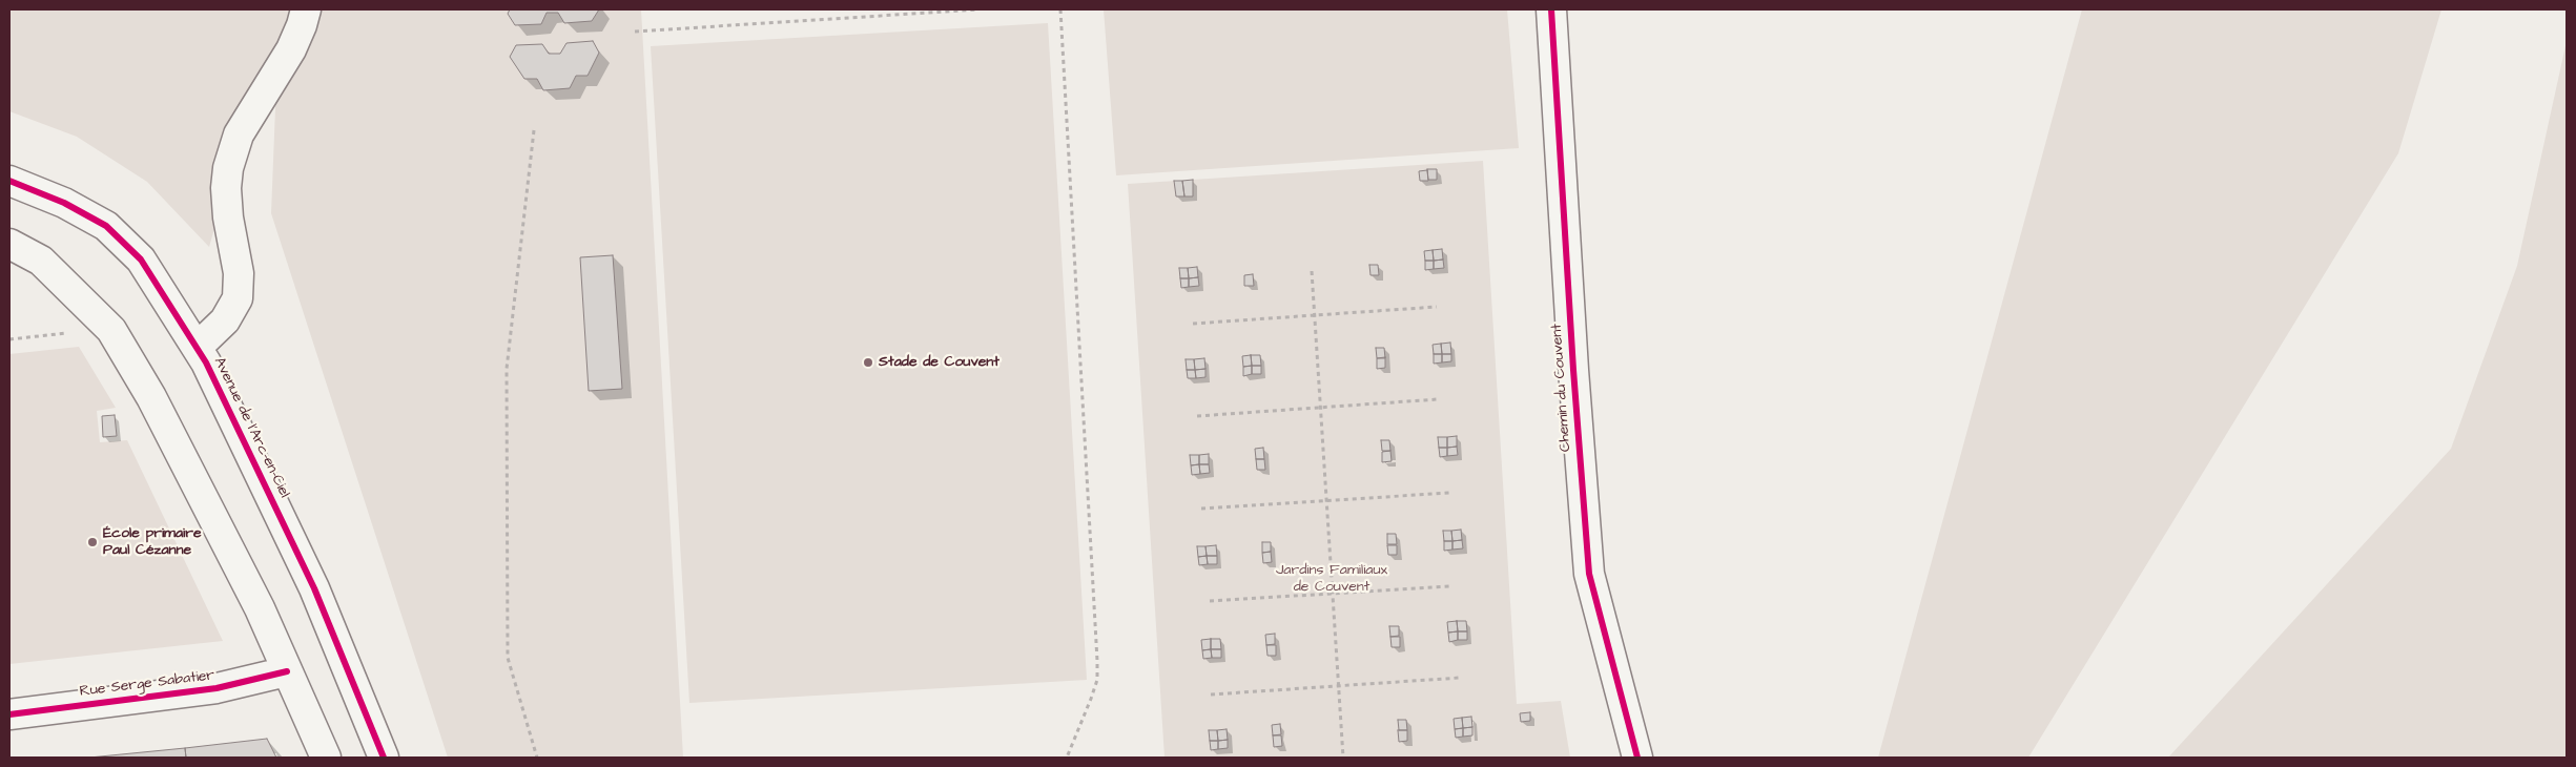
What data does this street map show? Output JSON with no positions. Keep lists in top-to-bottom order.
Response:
{
  "streets": {
    "street": ["Chemin du Couvent", "Avenue de l'Arc-en-Ciel", "Rue Serge Sabatier"]
  },
  "parks": ["Jardins Familiaux de Couvent"],
  "places": ["Stade de Couvent", "École primaire Paul Cézanne"]
}
